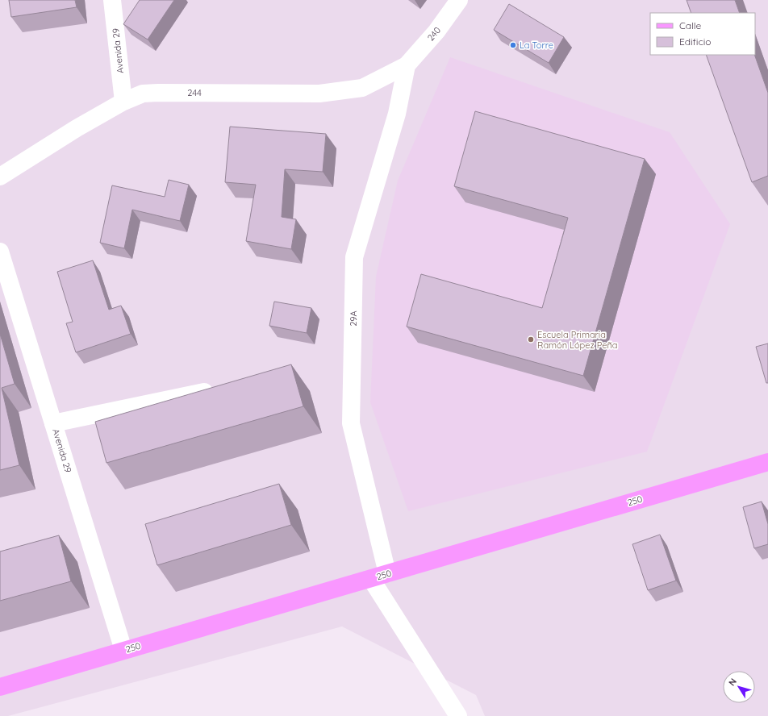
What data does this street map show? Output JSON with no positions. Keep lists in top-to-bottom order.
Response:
{
  "streets": {
    "main road": ["250"],
    "street": [
      "240",
      "Avenida 29",
      "244",
      "29A"
    ]
  },
  "crossings": [
    ["240", "244"],
    ["240", "29A"],
    ["Avenida 29", "244"],
    ["Avenida 29", "250"],
    ["244", "29A"],
    ["29A", "250"]
  ],
  "places": ["La Torre", "Escuela Primaria Ramón López Peña"],
  "legend": ["Calle", "Edificio"],
  "north": "top left"
}
